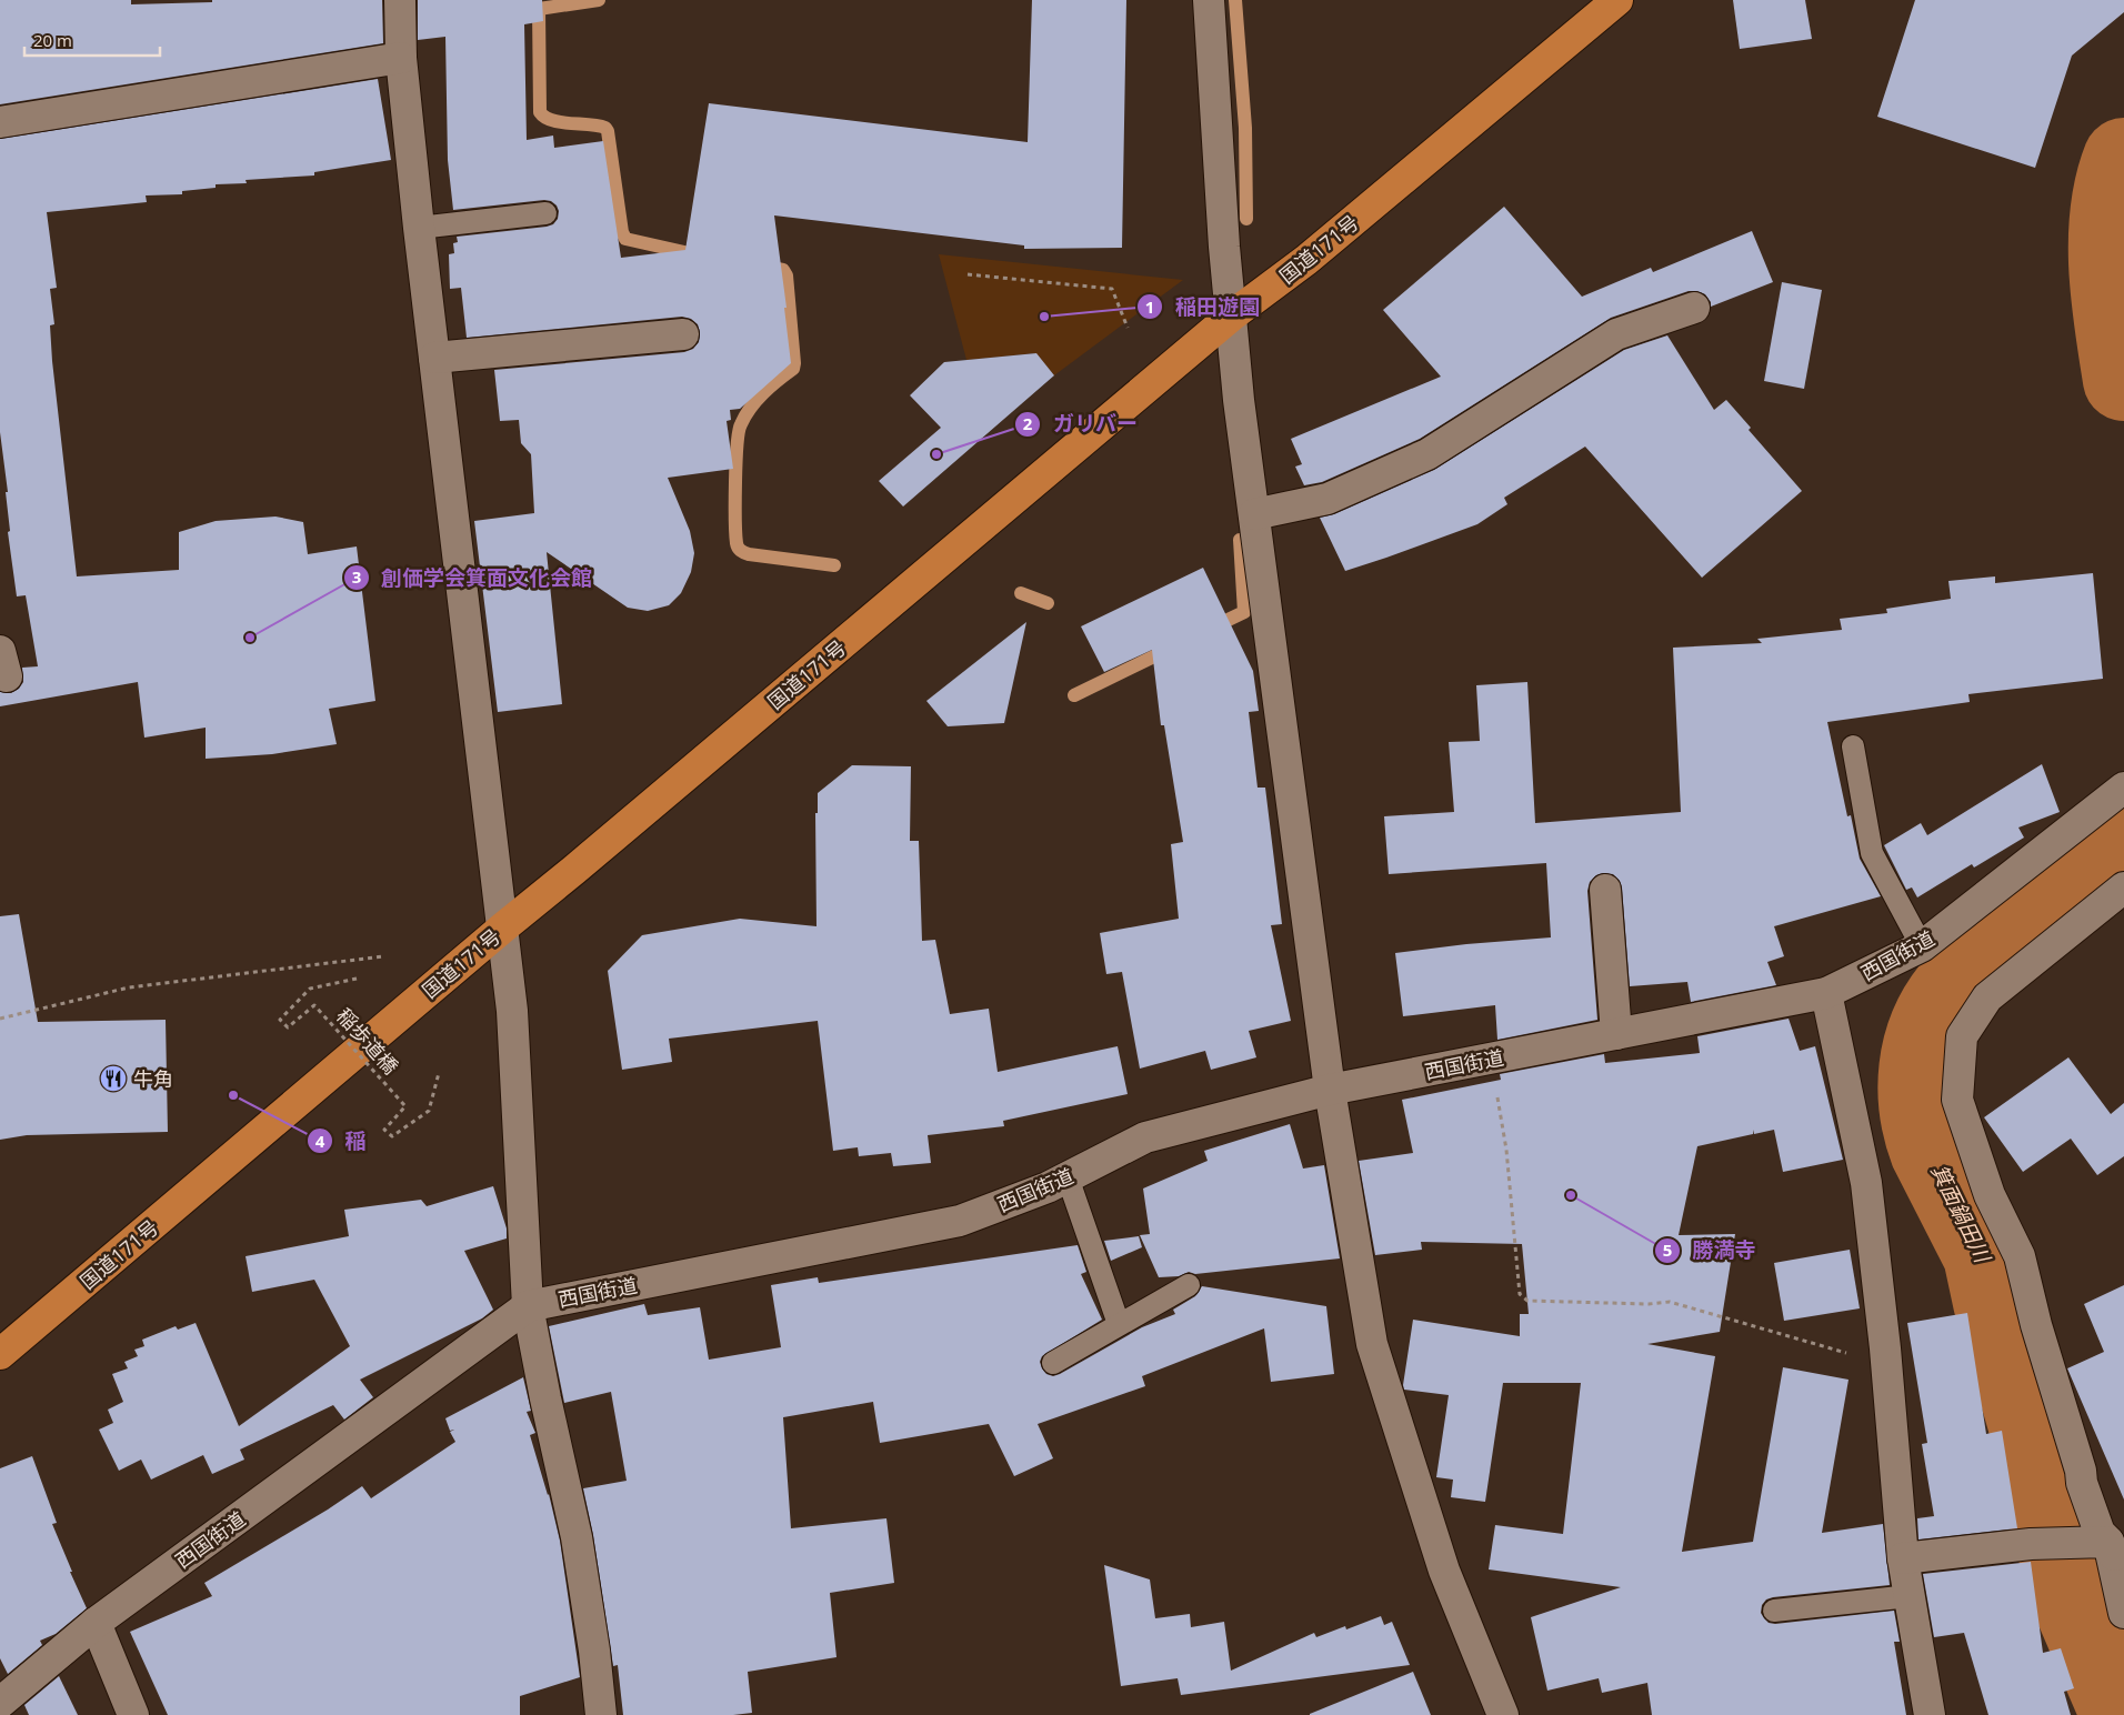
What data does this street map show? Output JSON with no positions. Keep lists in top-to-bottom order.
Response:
{
  "streets": {
    "highway": ["国道171号"],
    "street": ["西国街道"],
    "path": ["稲歩道橋"]
  },
  "water": ["箕面鍋田川"],
  "places": {
    "other": [
      "稲田遊園",
      "ガリバー",
      "創価学会箕面文化会館",
      "稲",
      "勝満寺"
    ],
    "restaurant": ["牛角"]
  },
  "scale_bar": "20 m"
}
